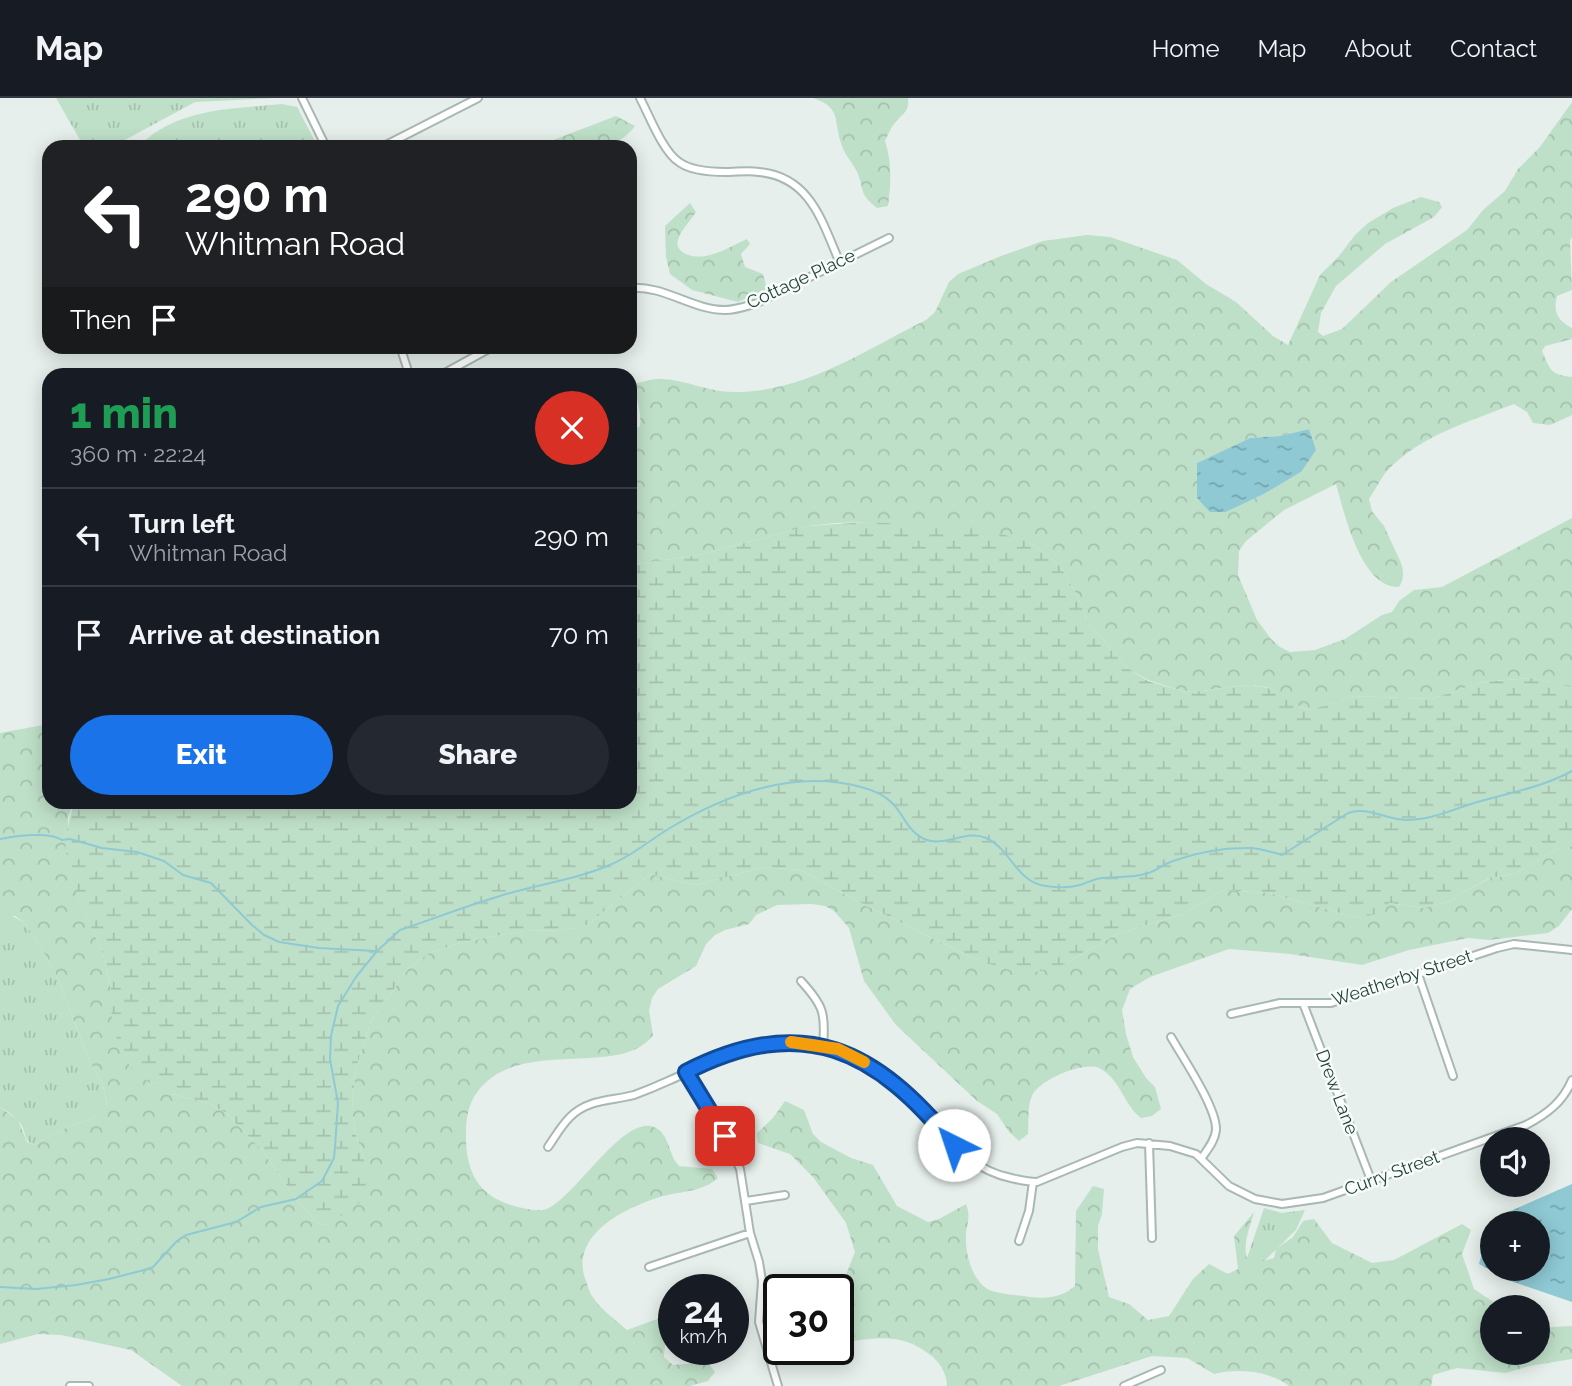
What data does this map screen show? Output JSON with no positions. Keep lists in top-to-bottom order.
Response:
{
  "streets": {
    "street": [
      "Cottage Place",
      "Weatherby Street",
      "Drew Lane",
      "Curry Street"
    ]
  },
  "crossings": [
    ["Weatherby Street", "Drew Lane"],
    ["Drew Lane", "Curry Street"]
  ],
  "page": {
    "header": "Map",
    "nav": [
      "Home",
      "Map",
      "About",
      "Contact"
    ],
    "turn": ["290 m", "Whitman Road"],
    "then": "Then",
    "heading": ["1 min", "360 m · 22:24"],
    "list": [
      {
        "name": "Turn left",
        "note": "Whitman Road",
        "value": "290 m"
      },
      {
        "name": "Arrive at destination",
        "value": "70 m"
      }
    ],
    "buttons": ["Exit", "Share"],
    "map_buttons": ["+", "−"],
    "speed": "24 km/h",
    "limit": "30"
  }
}
